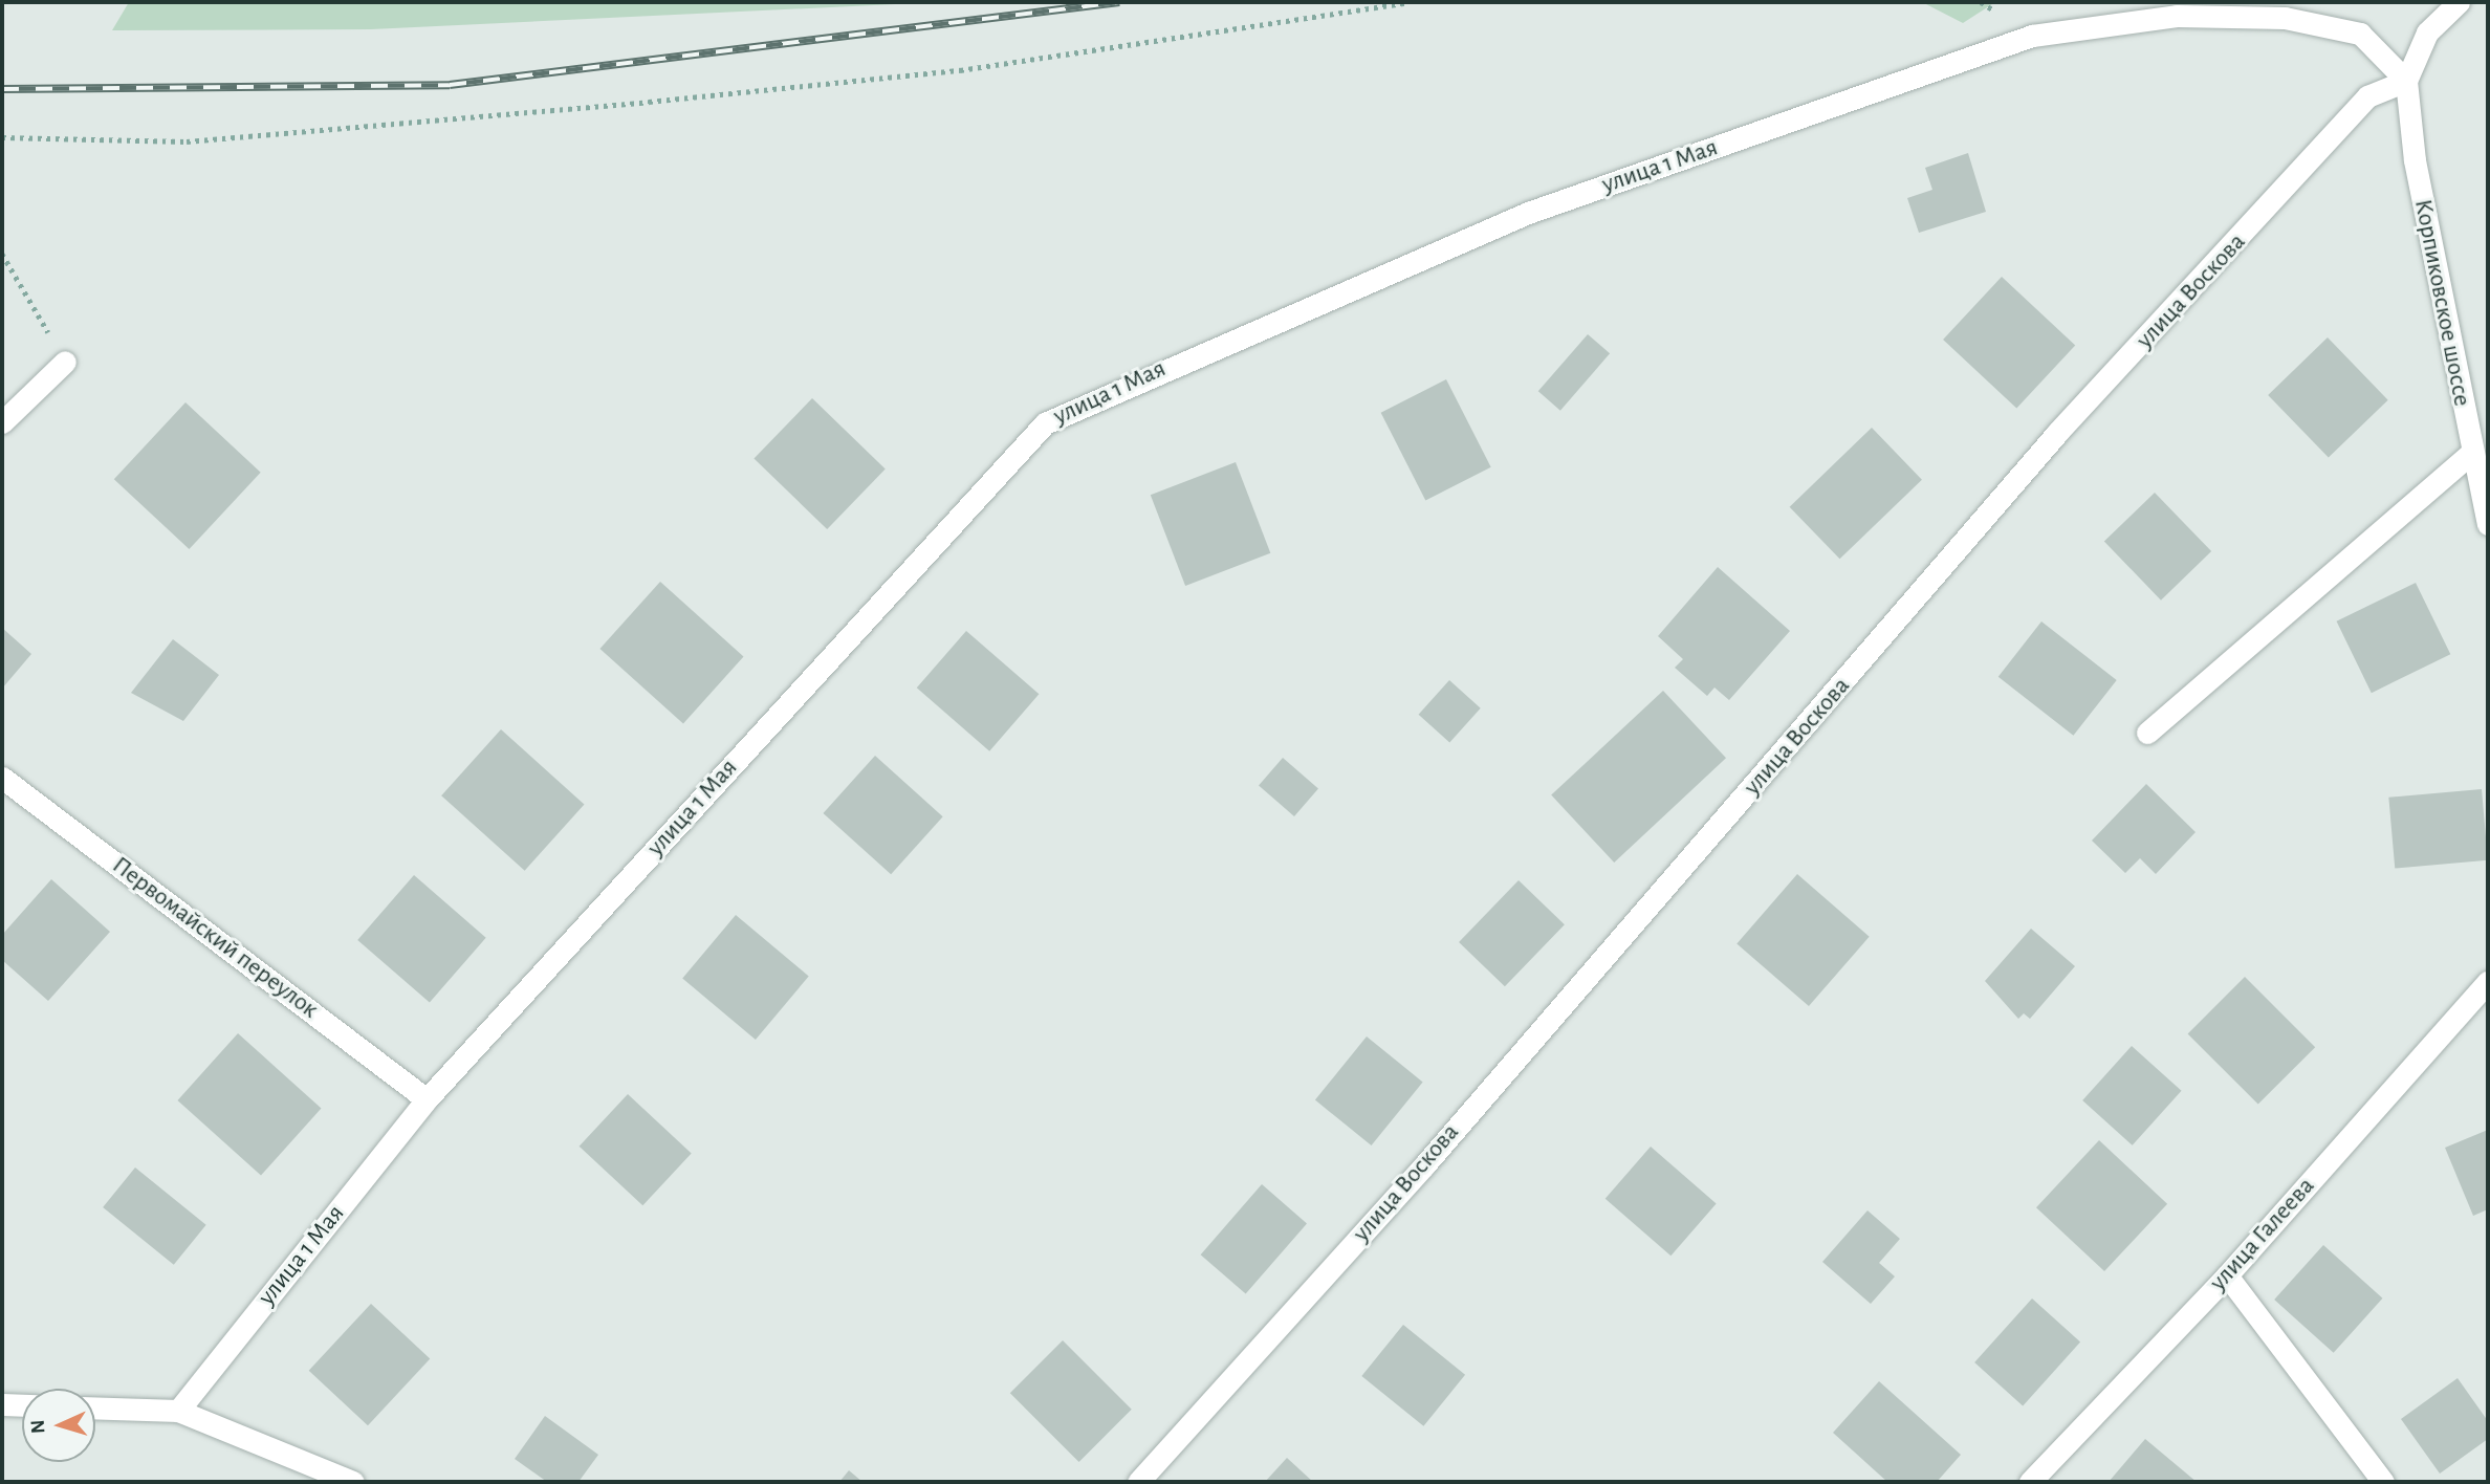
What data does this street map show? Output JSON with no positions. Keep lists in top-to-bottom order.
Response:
{
  "streets": {
    "street": [
      "улица 1 Мая",
      "улица Воскова",
      "Корпиковское шоссе",
      "Первомайский переулок",
      "улица Галеева"
    ]
  },
  "crossings": [
    ["улица 1 Мая", "улица Воскова"],
    ["улица 1 Мая", "Корпиковское шоссе"],
    ["улица 1 Мая", "Первомайский переулок"],
    ["улица Воскова", "Корпиковское шоссе"]
  ],
  "north": "left"
}
